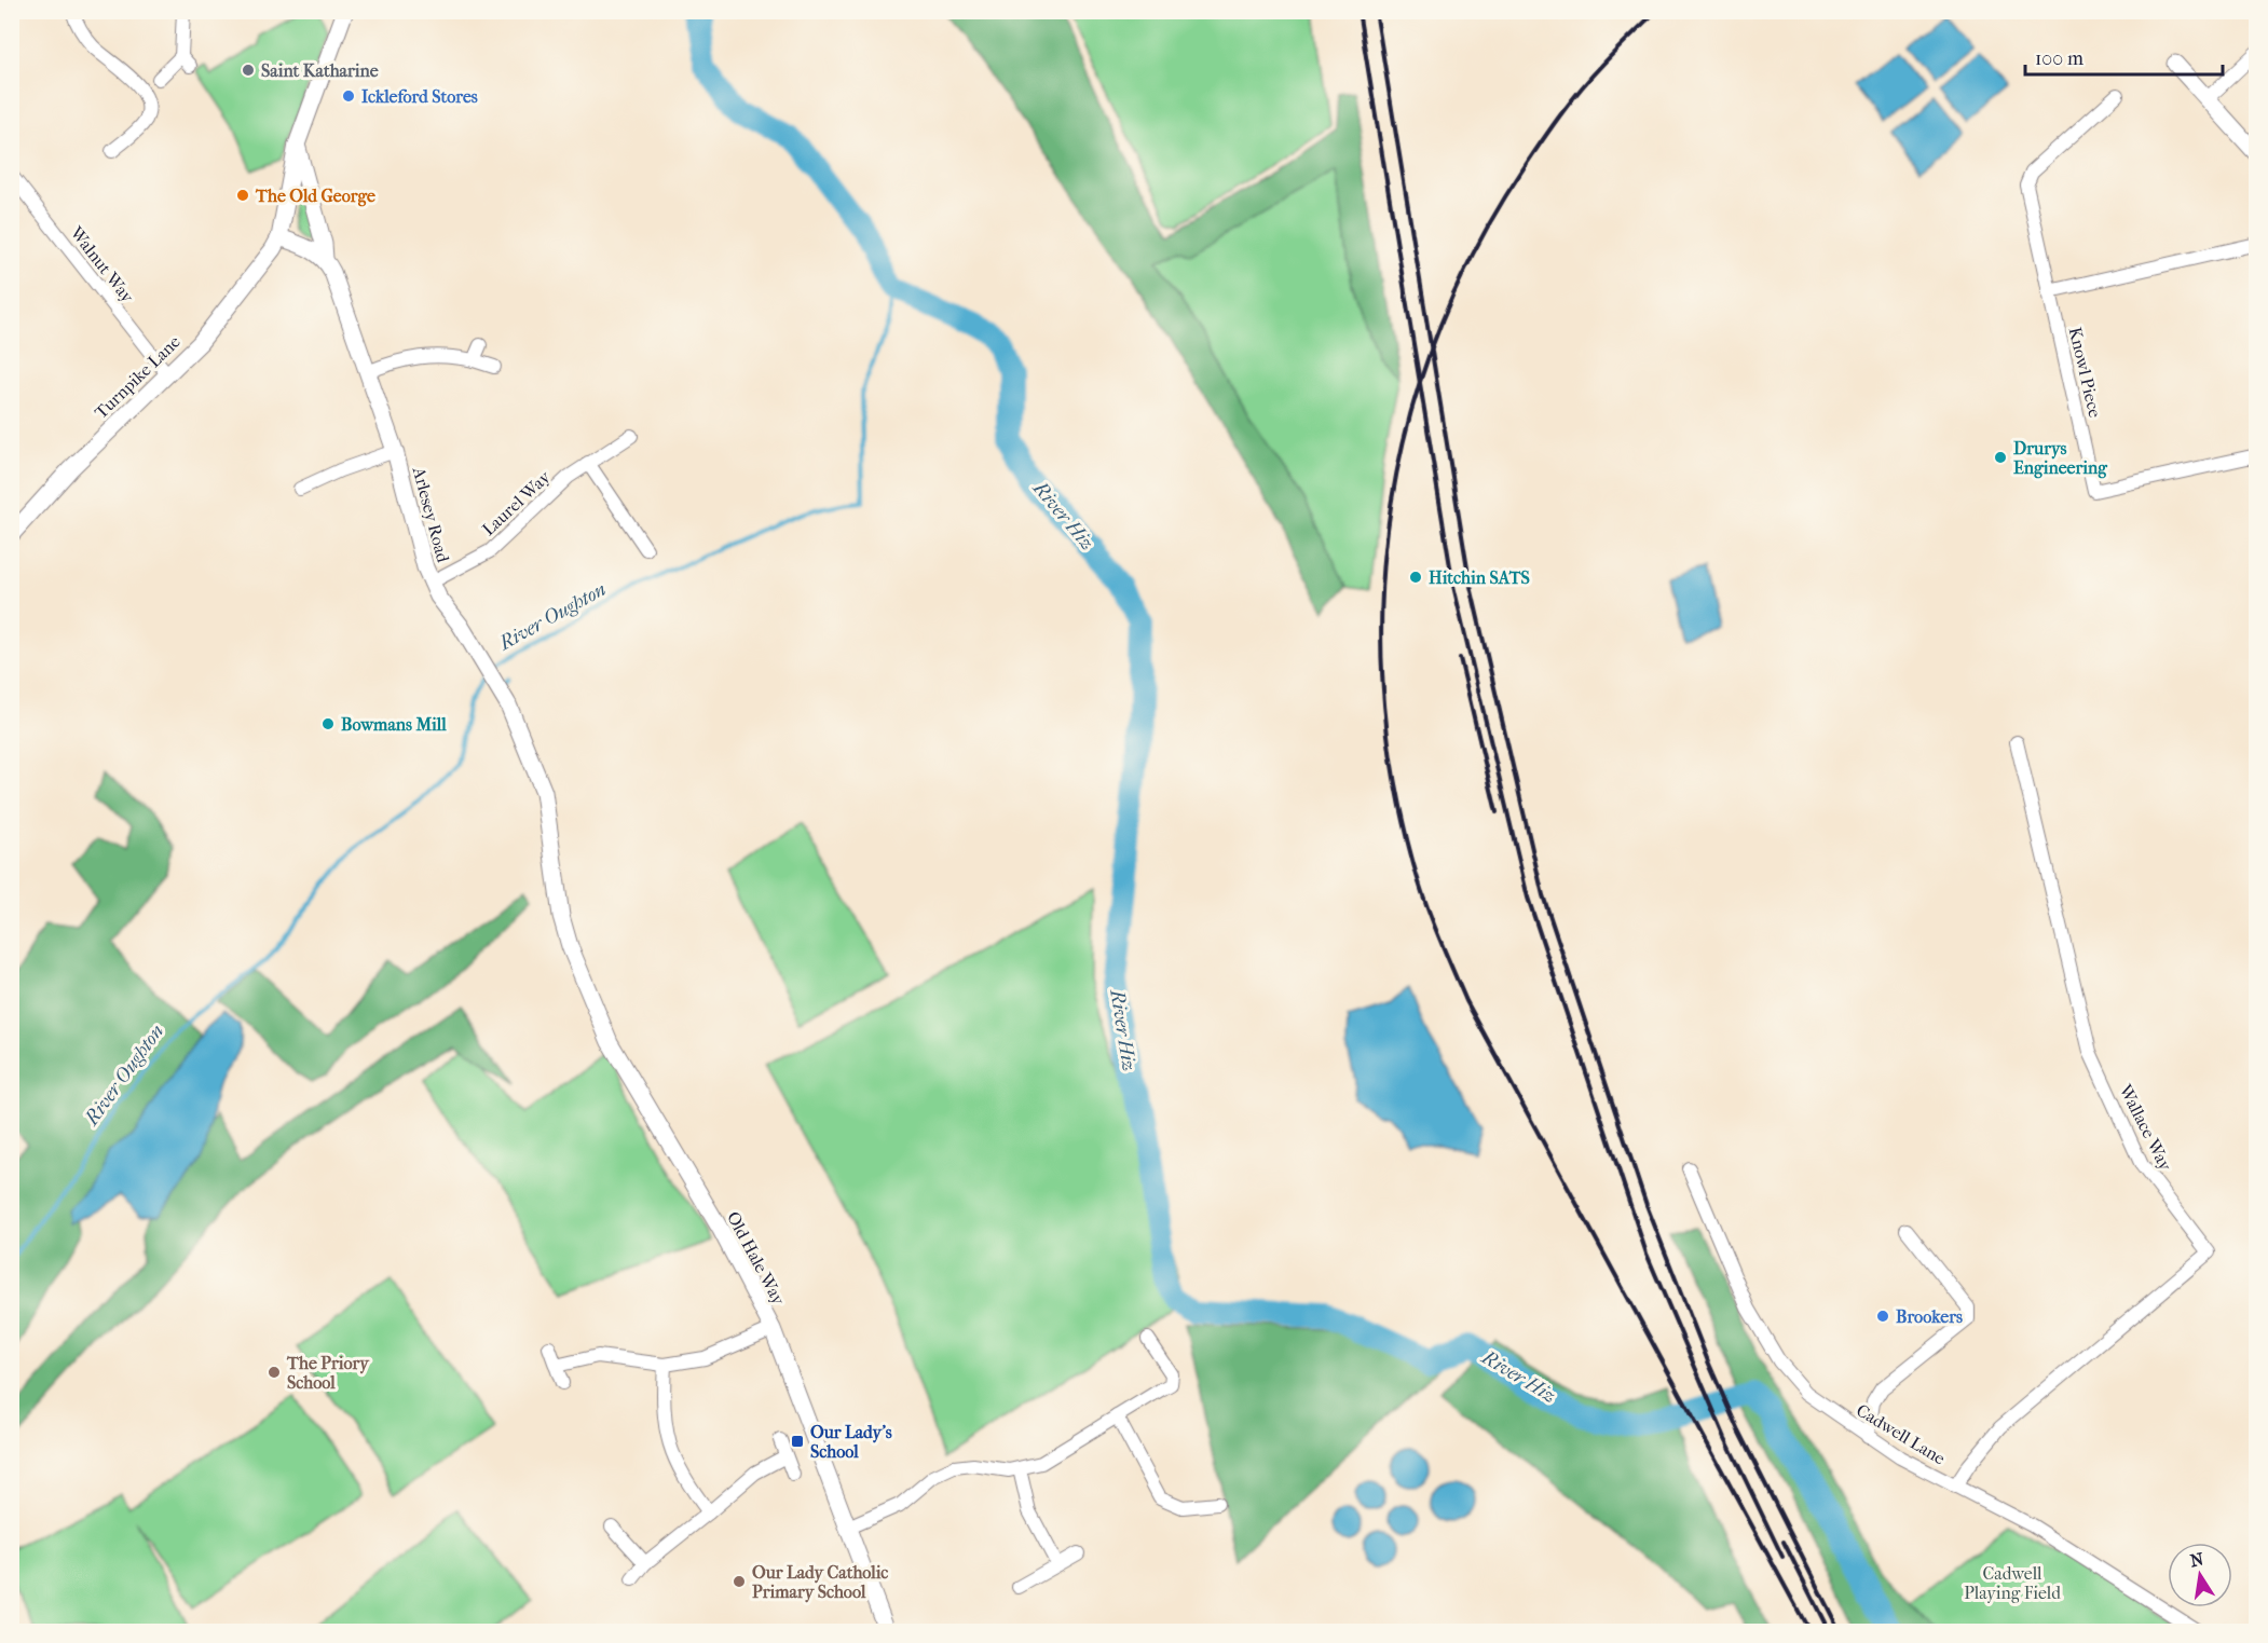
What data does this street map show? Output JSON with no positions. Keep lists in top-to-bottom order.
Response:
{
  "streets": {
    "street": [
      "Walnut Way",
      "Knowl Piece",
      "Turnpike Lane",
      "Laurel Way",
      "Arlesey Road",
      "Wallace Way",
      "Old Hale Way",
      "Cadwell Lane"
    ]
  },
  "crossings": [
    ["Walnut Way", "Turnpike Lane"],
    ["Laurel Way", "Arlesey Road"],
    ["Arlesey Road", "Old Hale Way"],
    ["Wallace Way", "Cadwell Lane"]
  ],
  "water": ["River Hiz", "River Oughton"],
  "parks": ["Cadwell Playing Field"],
  "places": {
    "other": [
      "Saint Katharine",
      "Ickleford Stores",
      "The Old George",
      "Drurys Engineering",
      "Hitchin SATS",
      "Bowmans Mill",
      "Brookers",
      "The Priory School",
      "Our Lady Catholic Primary School"
    ],
    "transit": ["Our Lady's School"]
  },
  "scale_bar": "100 m",
  "north": "top"
}
